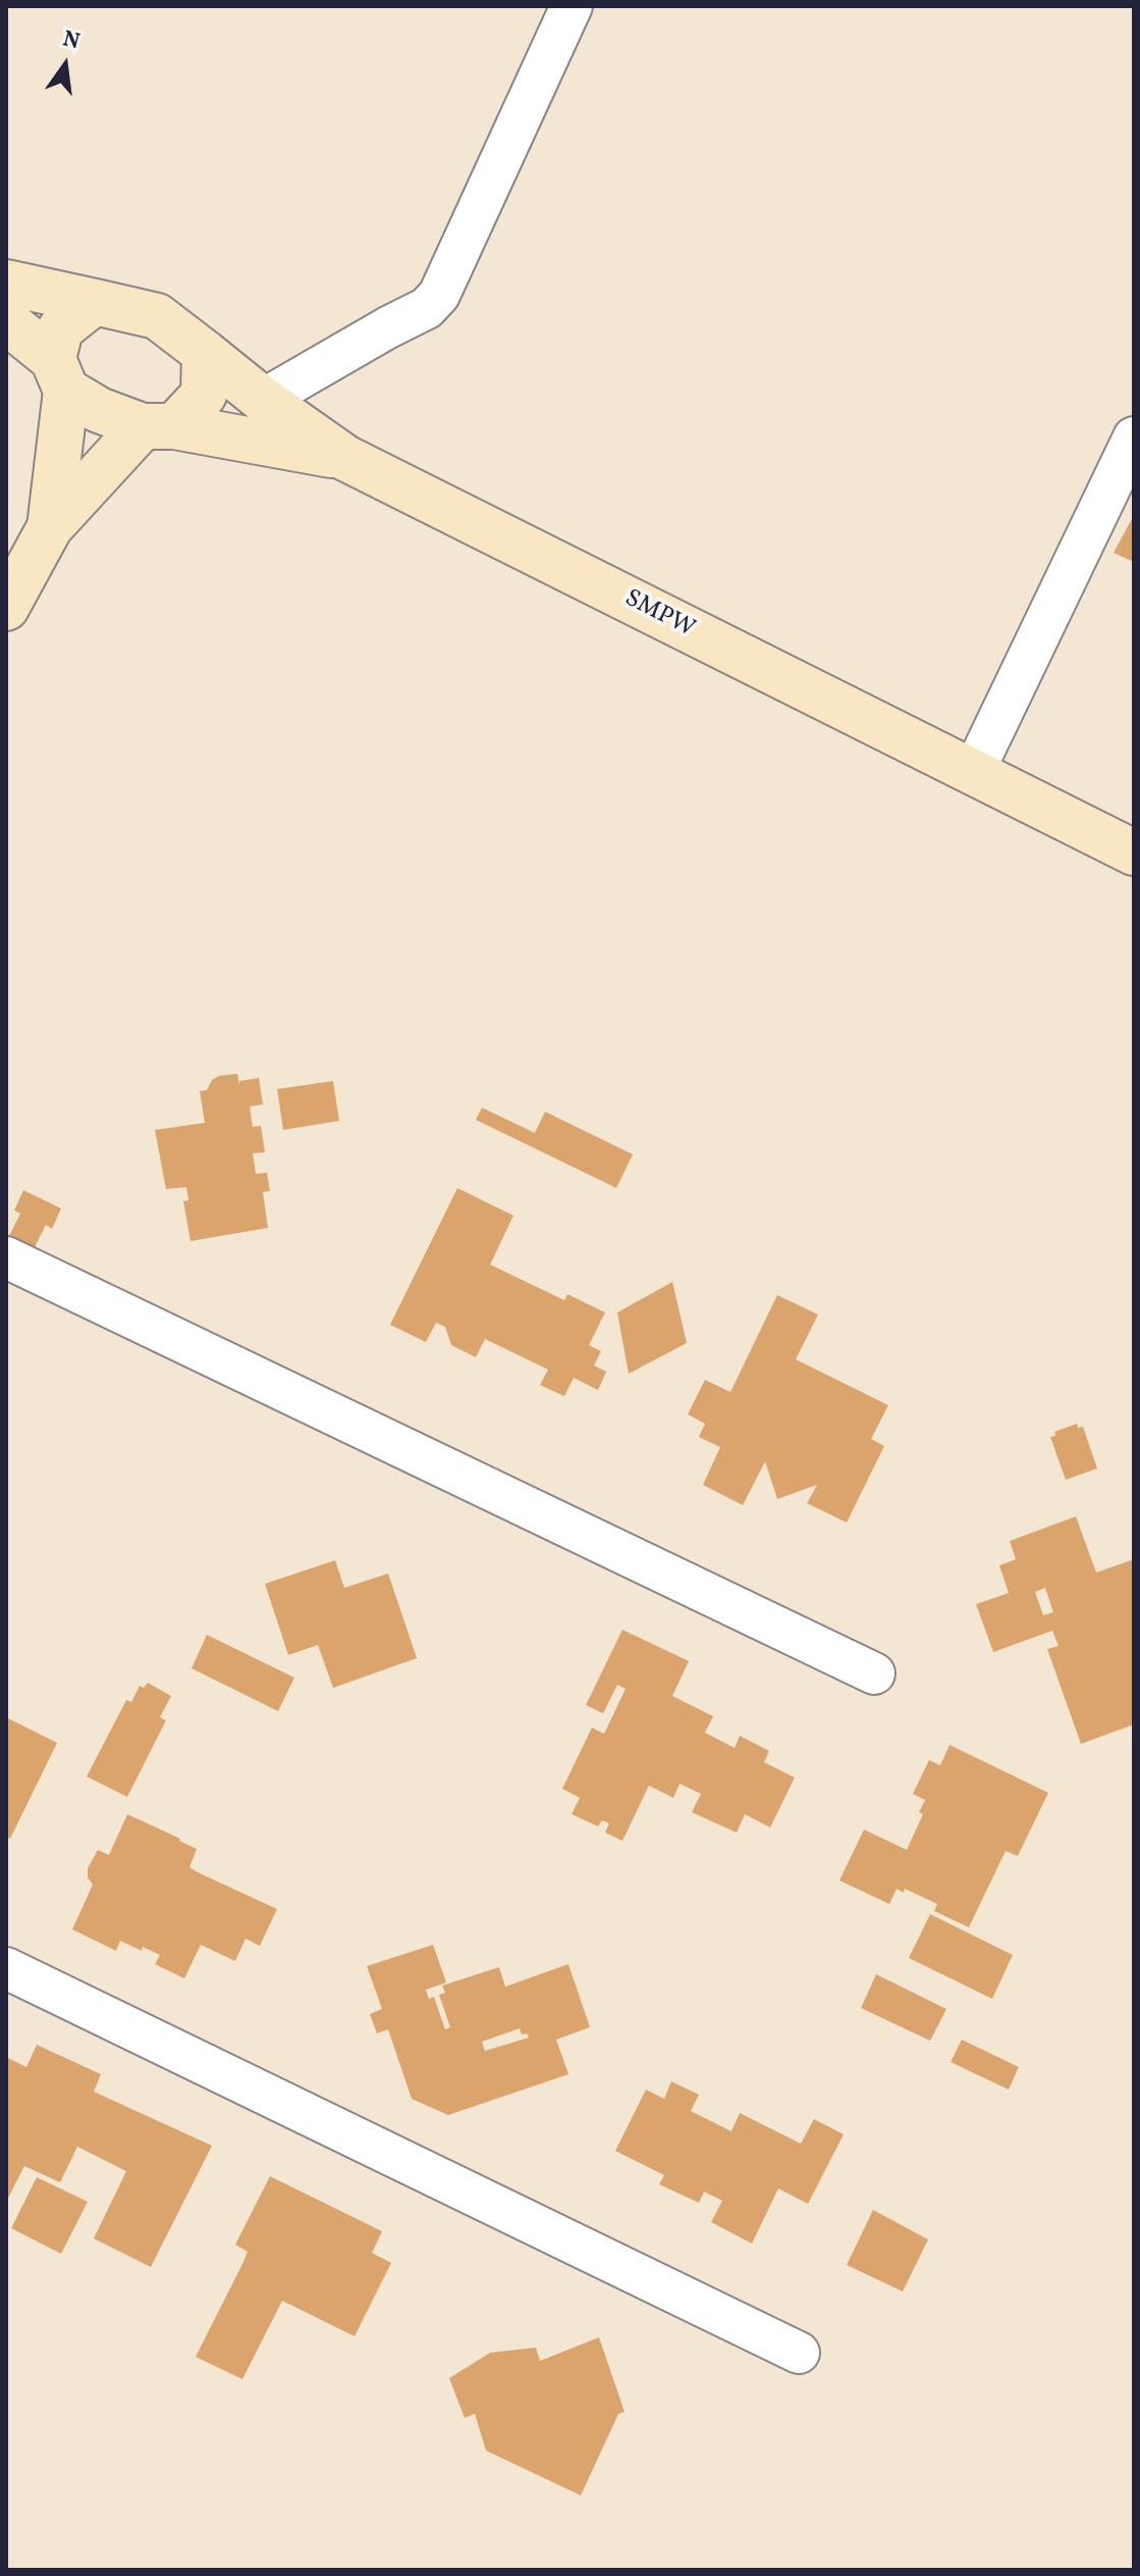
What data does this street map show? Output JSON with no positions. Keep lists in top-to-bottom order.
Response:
{
  "streets": {
    "street": ["SMPW"]
  },
  "north": "top"
}
